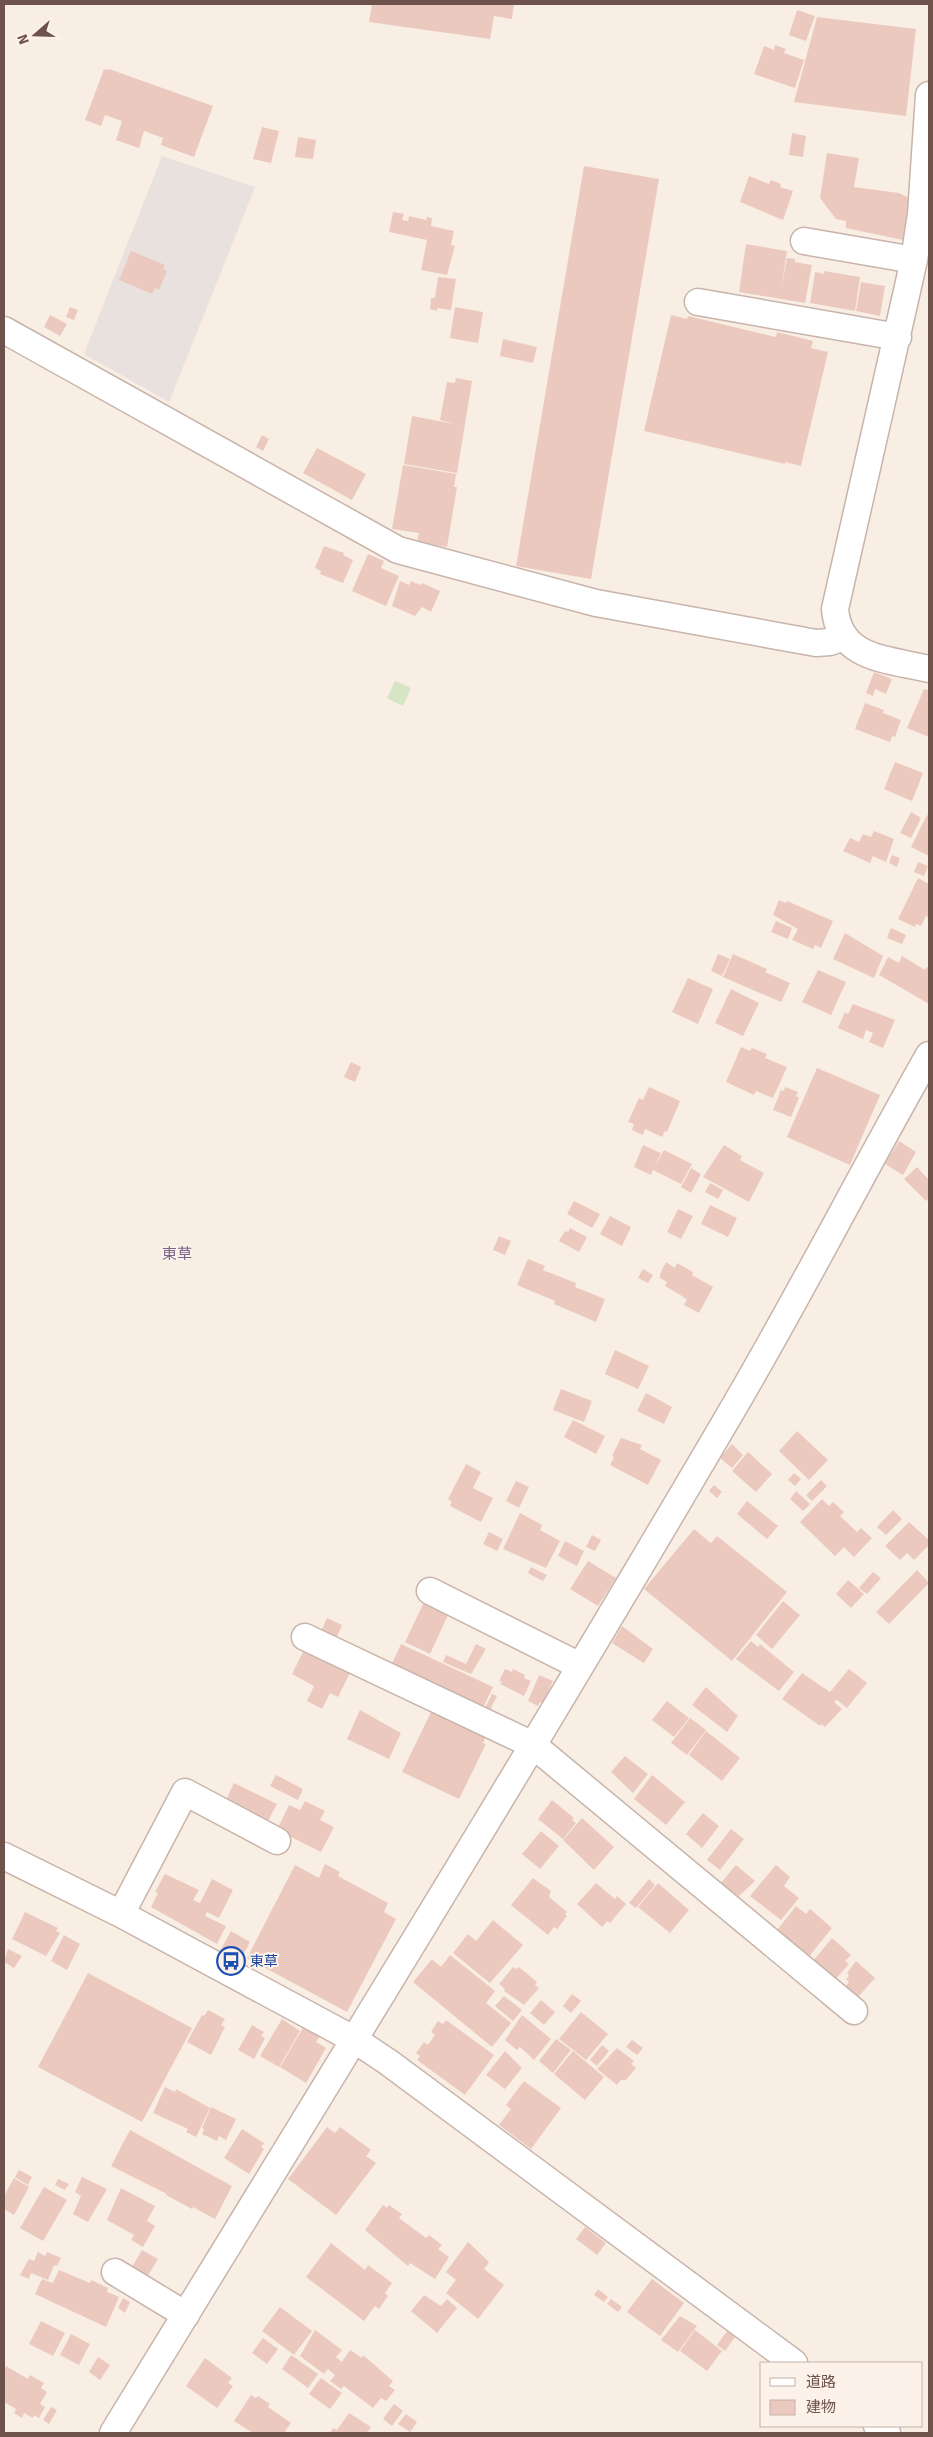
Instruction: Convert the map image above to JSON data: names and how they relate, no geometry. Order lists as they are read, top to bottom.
{
  "districts": ["東草"],
  "places": {
    "bus stop": ["東草"]
  },
  "legend": ["道路", "建物"],
  "north": "left"
}
